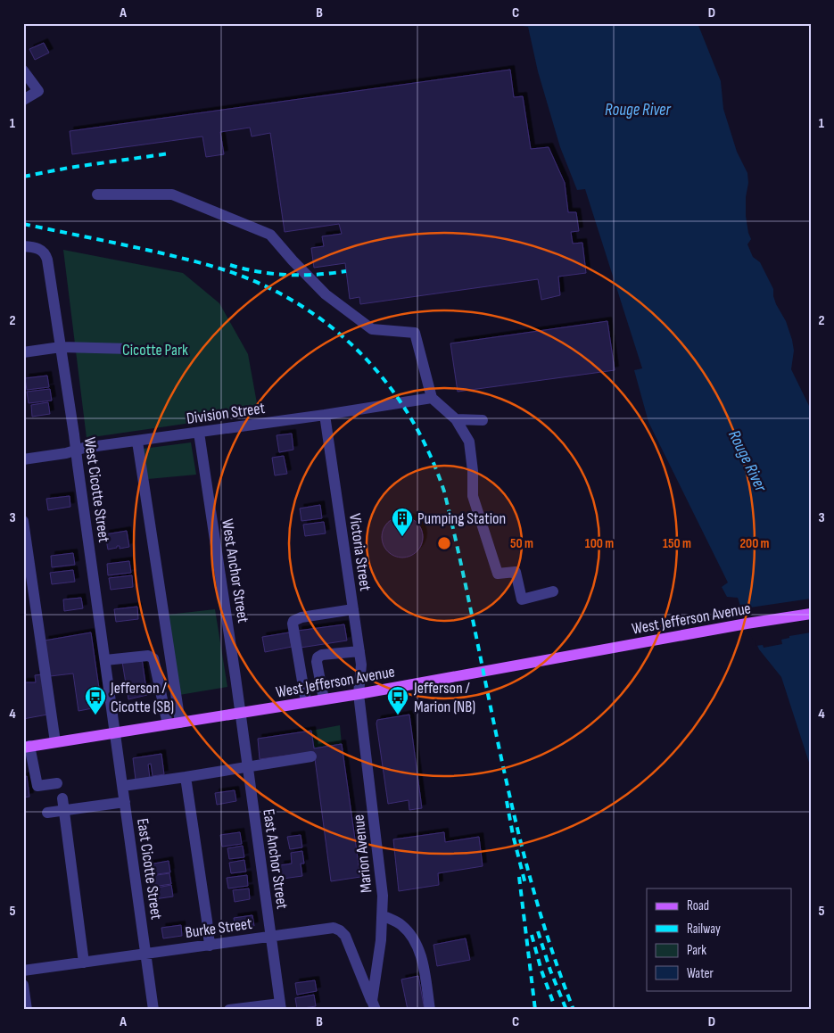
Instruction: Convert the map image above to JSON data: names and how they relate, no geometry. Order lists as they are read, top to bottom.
{
  "streets": {
    "main road": ["West Jefferson Avenue"],
    "street": [
      "Division Street",
      "West Cicotte Street",
      "Victoria Street",
      "West Anchor Street",
      "Marion Avenue",
      "East Anchor Street",
      "East Cicotte Street",
      "Burke Street"
    ]
  },
  "crossings": [
    ["Division Street", "West Cicotte Street"],
    ["Division Street", "Victoria Street"],
    ["Division Street", "West Anchor Street"],
    ["West Cicotte Street", "West Jefferson Avenue"],
    ["West Cicotte Street", "East Cicotte Street"],
    ["Victoria Street", "West Jefferson Avenue"],
    ["Victoria Street", "Marion Avenue"],
    ["West Anchor Street", "West Jefferson Avenue"],
    ["West Anchor Street", "East Anchor Street"],
    ["West Jefferson Avenue", "Marion Avenue"],
    ["West Jefferson Avenue", "East Anchor Street"],
    ["West Jefferson Avenue", "East Cicotte Street"],
    ["Marion Avenue", "Burke Street"],
    ["East Anchor Street", "Burke Street"],
    ["East Cicotte Street", "Burke Street"]
  ],
  "water": ["Rouge River"],
  "parks": ["Cicotte Park"],
  "places": {
    "building": ["Pumping Station"],
    "bus stop": ["Jefferson / Cicotte (SB)", "Jefferson / Marion (NB)"]
  },
  "legend": [
    "Road",
    "Railway",
    "Park",
    "Water"
  ],
  "grid": {
    "columns": [
      "A",
      "B",
      "C",
      "D"
    ],
    "rows": [
      "1",
      "2",
      "3",
      "4",
      "5"
    ]
  },
  "rings": [
    "50 m",
    "100 m",
    "150 m",
    "200 m"
  ]
}
